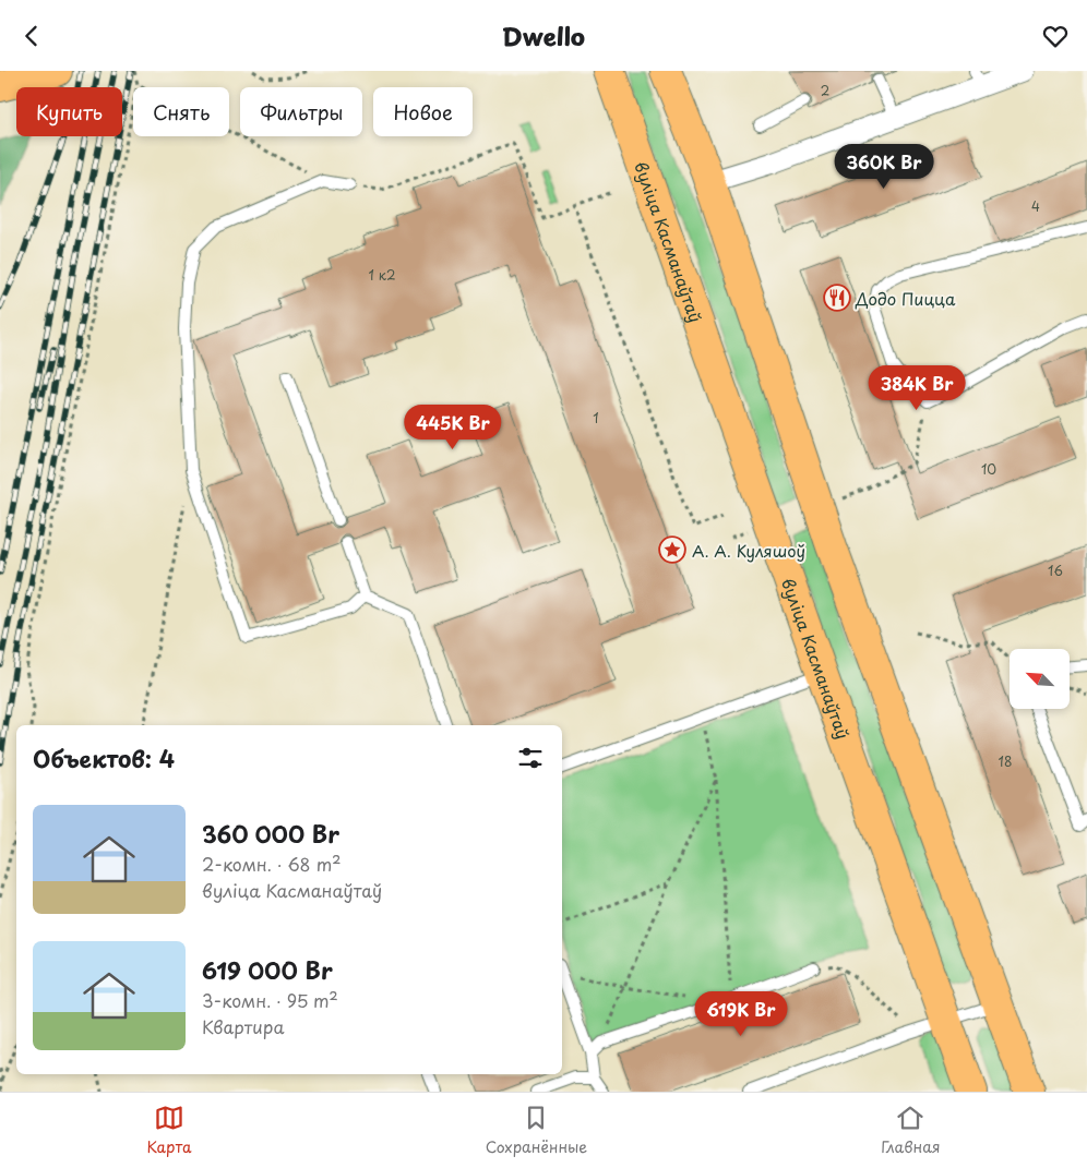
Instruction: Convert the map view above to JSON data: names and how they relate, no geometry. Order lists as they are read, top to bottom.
{
  "streets": {
    "main road": ["вуліца Касманаўтаў"]
  },
  "places": {
    "restaurant": ["Додо Пицца"],
    "place": ["А. А. Куляшоў"]
  },
  "house_numbers": [
    "2",
    "4",
    "1 к2",
    "1",
    "10",
    "16",
    "18"
  ],
  "north": "top left",
  "page": {
    "header": "Dwello",
    "chip": [
      "Купить",
      "Снять",
      "Фильтры",
      "Новое"
    ],
    "price": [
      "360K Br",
      "384K Br",
      "445K Br",
      "619K Br"
    ],
    "heading": "Объектов: 4",
    "list": [
      {
        "name": "360 000 Br",
        "note": "2-комн. · 68 m² · вуліца Касманаўтаў"
      },
      {
        "name": "619 000 Br",
        "note": "3-комн. · 95 m² · Квартира"
      }
    ],
    "tabs": ["Карта", "Сохранённые", "Главная"]
  }
}
